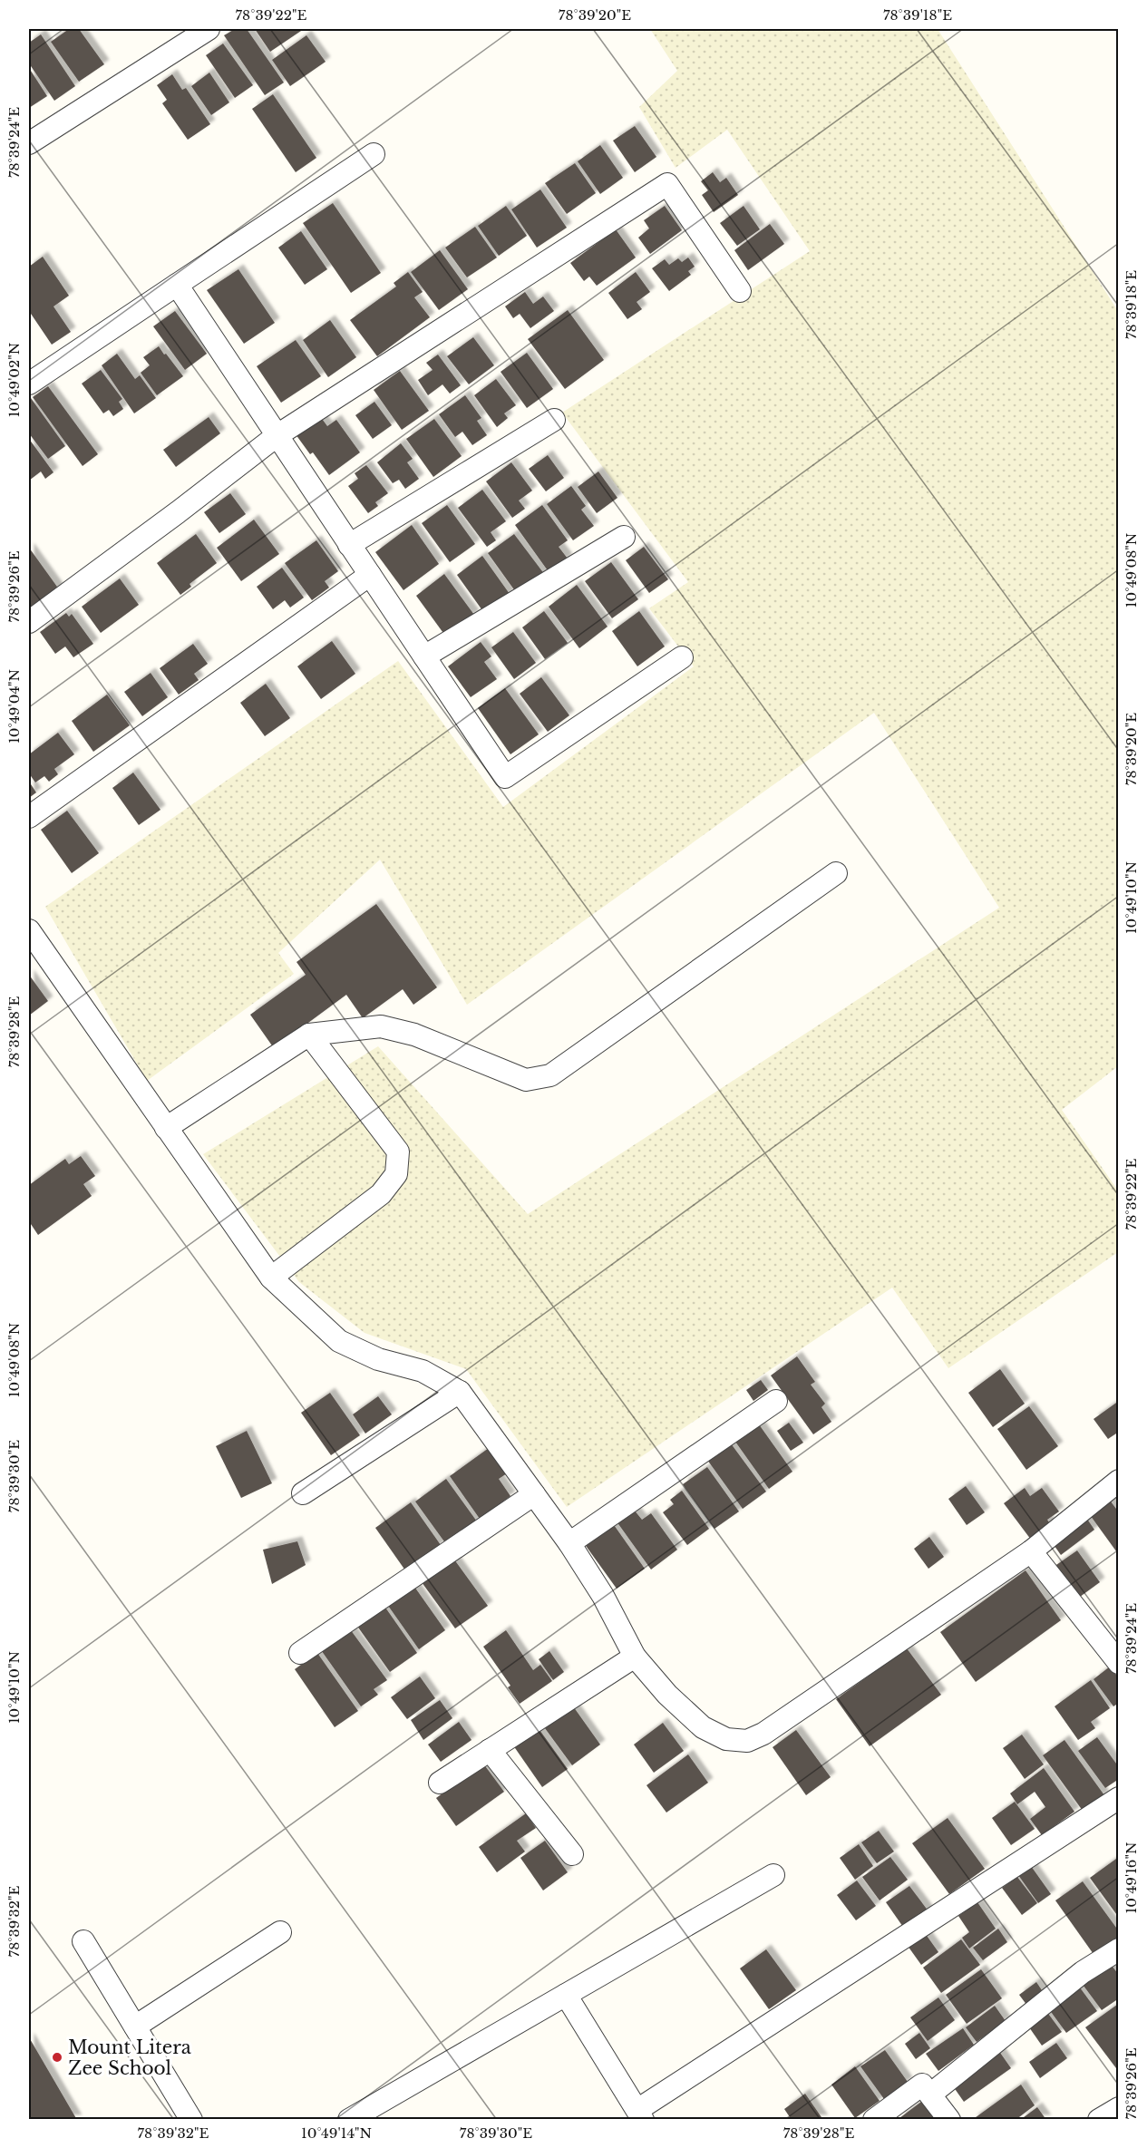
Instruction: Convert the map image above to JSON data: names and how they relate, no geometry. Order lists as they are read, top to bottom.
{
  "places": ["Mount Litera Zee School"],
  "coordinates": [
    "78°39'22\"E",
    "78°39'20\"E",
    "78°39'18\"E",
    "78°39'24\"E",
    "10°49'02\"N",
    "10°49'08\"N",
    "78°39'26\"E",
    "10°49'04\"N",
    "10°49'10\"N",
    "78°39'28\"E",
    "78°39'30\"E",
    "10°49'16\"N",
    "78°39'32\"E",
    "10°49'14\"N"
  ]
}
